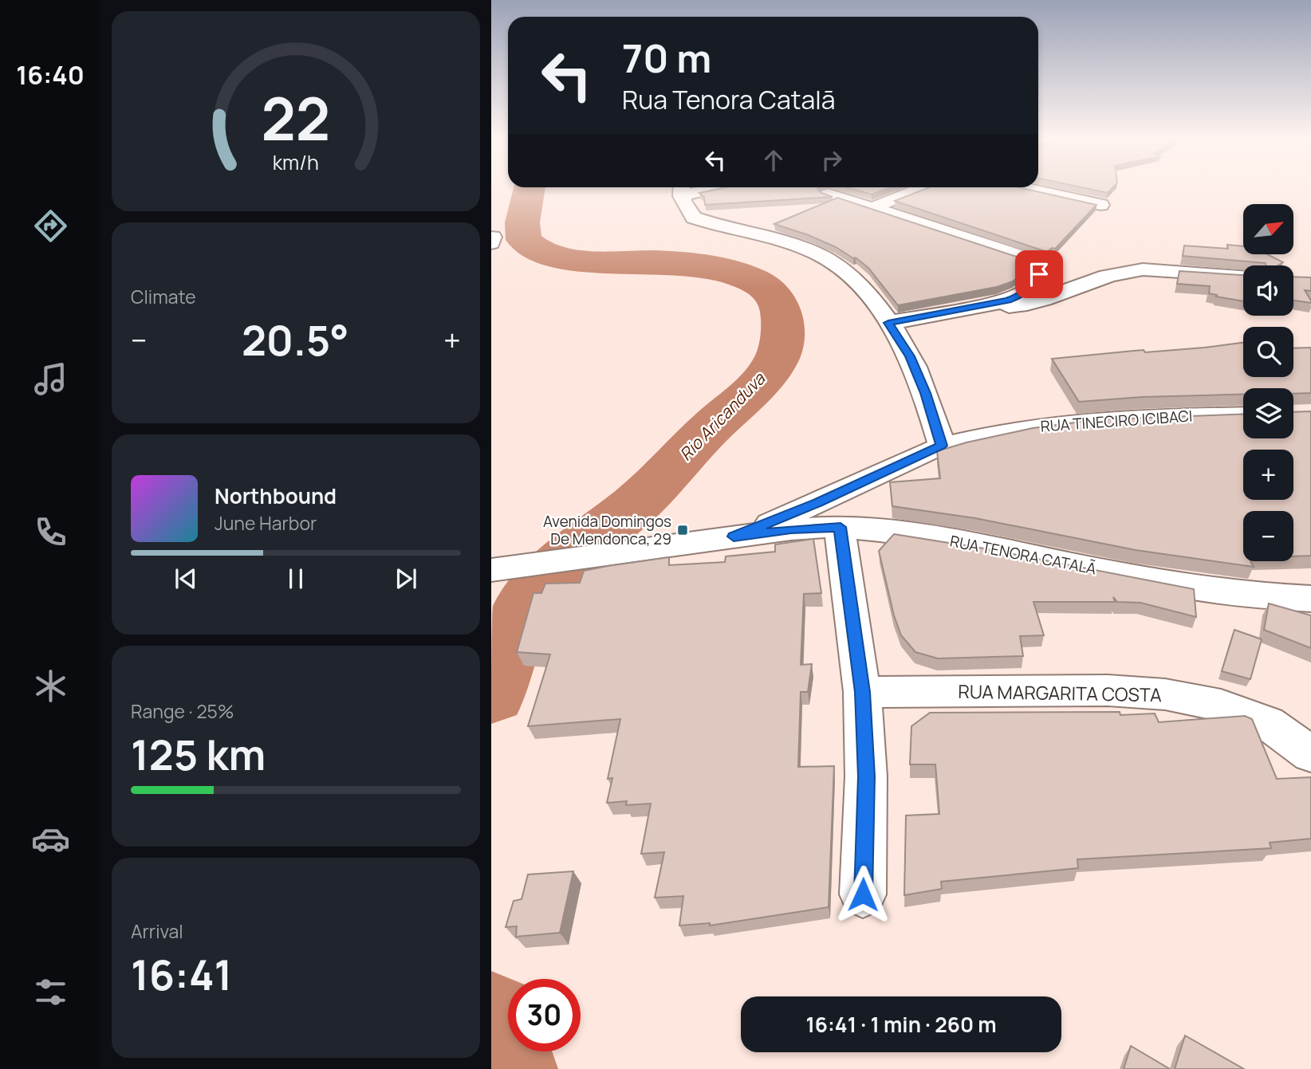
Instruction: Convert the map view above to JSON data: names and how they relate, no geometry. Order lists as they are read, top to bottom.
{
  "streets": {
    "street": ["RUA TINECIRO ICIBACI", "RUA TENORA CATALÃ", "RUA MARGARITA COSTA"]
  },
  "crossings": [
    ["RUA TINECIRO ICIBACI", "RUA TENORA CATALÃ"]
  ],
  "water": ["Rio Aricanduva"],
  "places": {
    "transit": ["Avenida Domingos De Mendonca, 29"]
  },
  "north": "top right",
  "page": {
    "tabs": "16:40",
    "turn": ["70 m", "Rua Tenora Catalã"],
    "map_buttons": ["+", "−"],
    "tile": [
      "Climate",
      ["Range · 25%", "125 km"],
      ["Arrival", "16:41"]
    ],
    "heat": ["−", "20.5°", "+"],
    "song": ["Northbound", "June Harbor"],
    "limit": "30",
    "trip": "16:41 · 1 min · 260 m",
    "gauge": ["22", "km/h"]
  }
}
